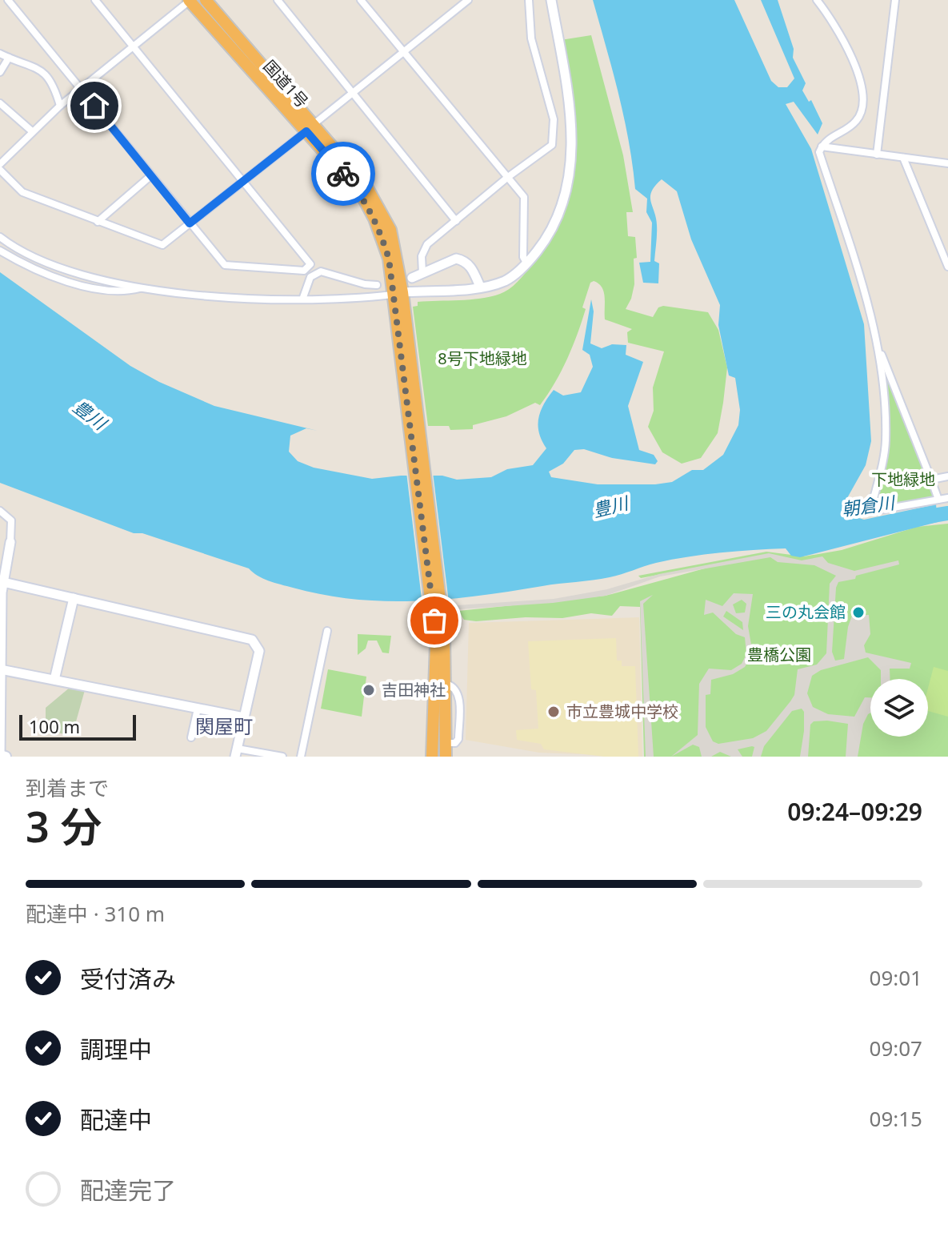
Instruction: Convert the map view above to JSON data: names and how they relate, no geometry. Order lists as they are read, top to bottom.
{
  "streets": {
    "highway": ["国道1号"]
  },
  "districts": ["関屋町"],
  "water": ["豊川", "朝倉川"],
  "parks": ["8号下地緑地", "下地緑地", "豊橋公園"],
  "places": ["三の丸会館", "吉田神社", "市立豊城中学校"],
  "scale_bar": "100 m",
  "page": {
    "scale": "100 m",
    "heading": ["3 分", "到着まで", "09:24–09:29"],
    "bar": "配達中 · 310 m",
    "list": [
      ["受付済み", "09:01"],
      ["調理中", "09:07"],
      ["配達中", "09:15"],
      "配達完了"
    ]
  }
}
